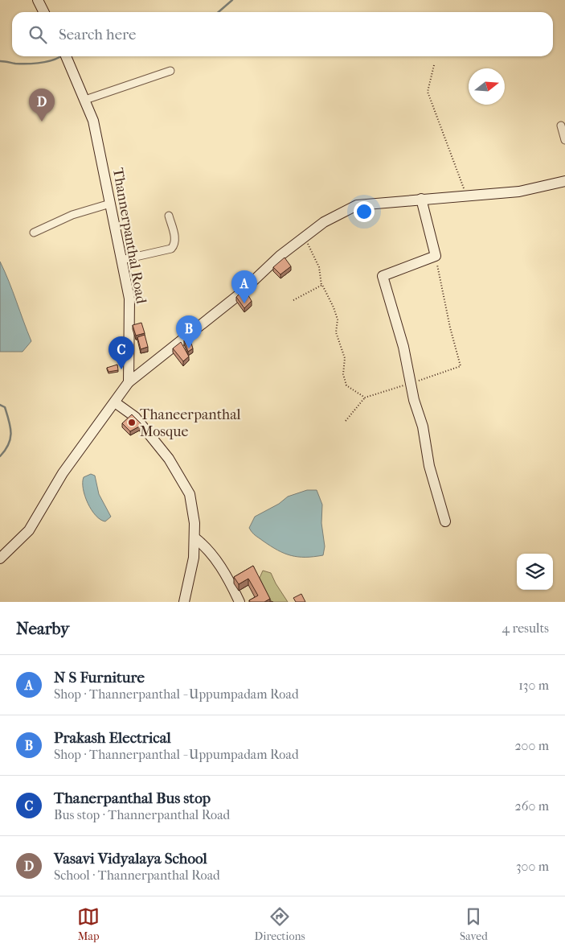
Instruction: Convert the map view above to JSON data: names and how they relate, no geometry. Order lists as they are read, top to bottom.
{
  "streets": {
    "street": ["Thannerpanthal Road"]
  },
  "places": ["Thaneerpanthal Mosque"],
  "north": "right",
  "page": {
    "search": "Search here",
    "pins": [
      "D",
      "A",
      "B",
      "C"
    ],
    "heading": ["Nearby", "4 results"],
    "list": [
      {
        "mark": "A",
        "name": "N S Furniture",
        "note": "Shop · Thannerpanthal - Uppumpadam Road",
        "value": "130 m"
      },
      {
        "mark": "B",
        "name": "Prakash Electrical",
        "note": "Shop · Thannerpanthal - Uppumpadam Road",
        "value": "200 m"
      },
      {
        "mark": "C",
        "name": "Thanerpanthal Bus stop",
        "note": "Bus stop · Thannerpanthal Road",
        "value": "260 m"
      },
      {
        "mark": "D",
        "name": "Vasavi Vidyalaya School",
        "note": "School · Thannerpanthal Road",
        "value": "300 m"
      }
    ],
    "nav": ["Map", "Directions", "Saved"]
  }
}
